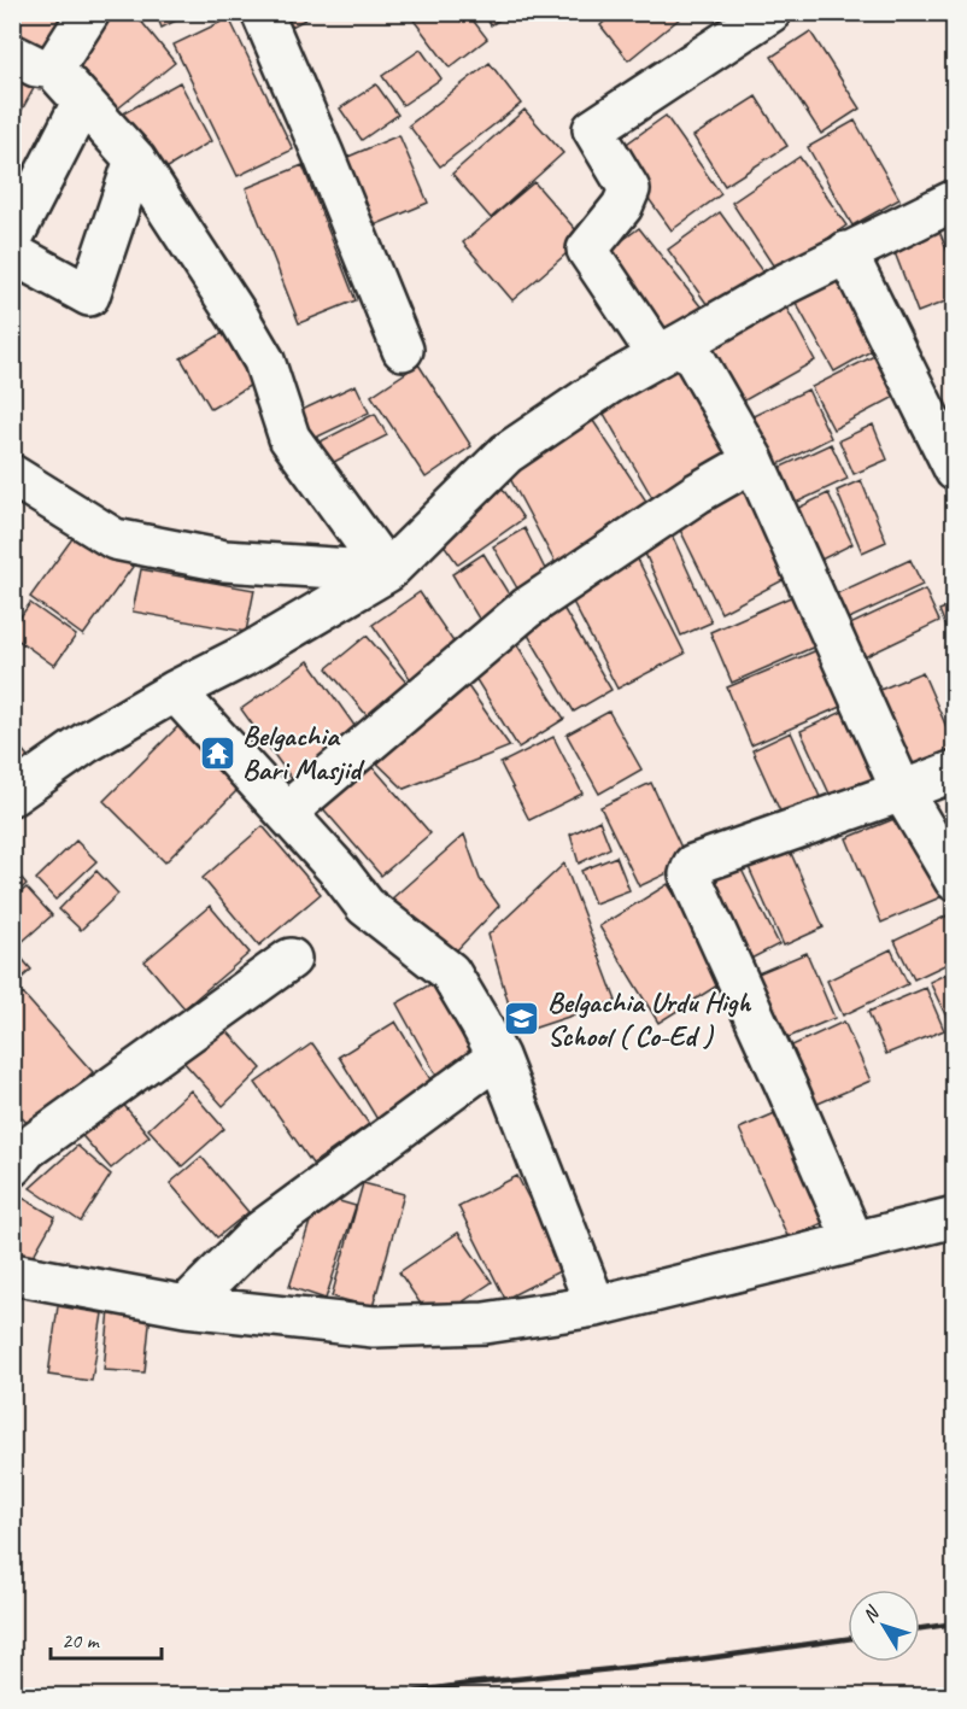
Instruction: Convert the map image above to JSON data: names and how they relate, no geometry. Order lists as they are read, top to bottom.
{
  "places": {
    "temple": ["Belgachia Bari Masjid"],
    "school or university": ["Belgachia Urdu High School ( Co-Ed )"]
  },
  "scale_bar": "20 m",
  "north": "top left"
}
